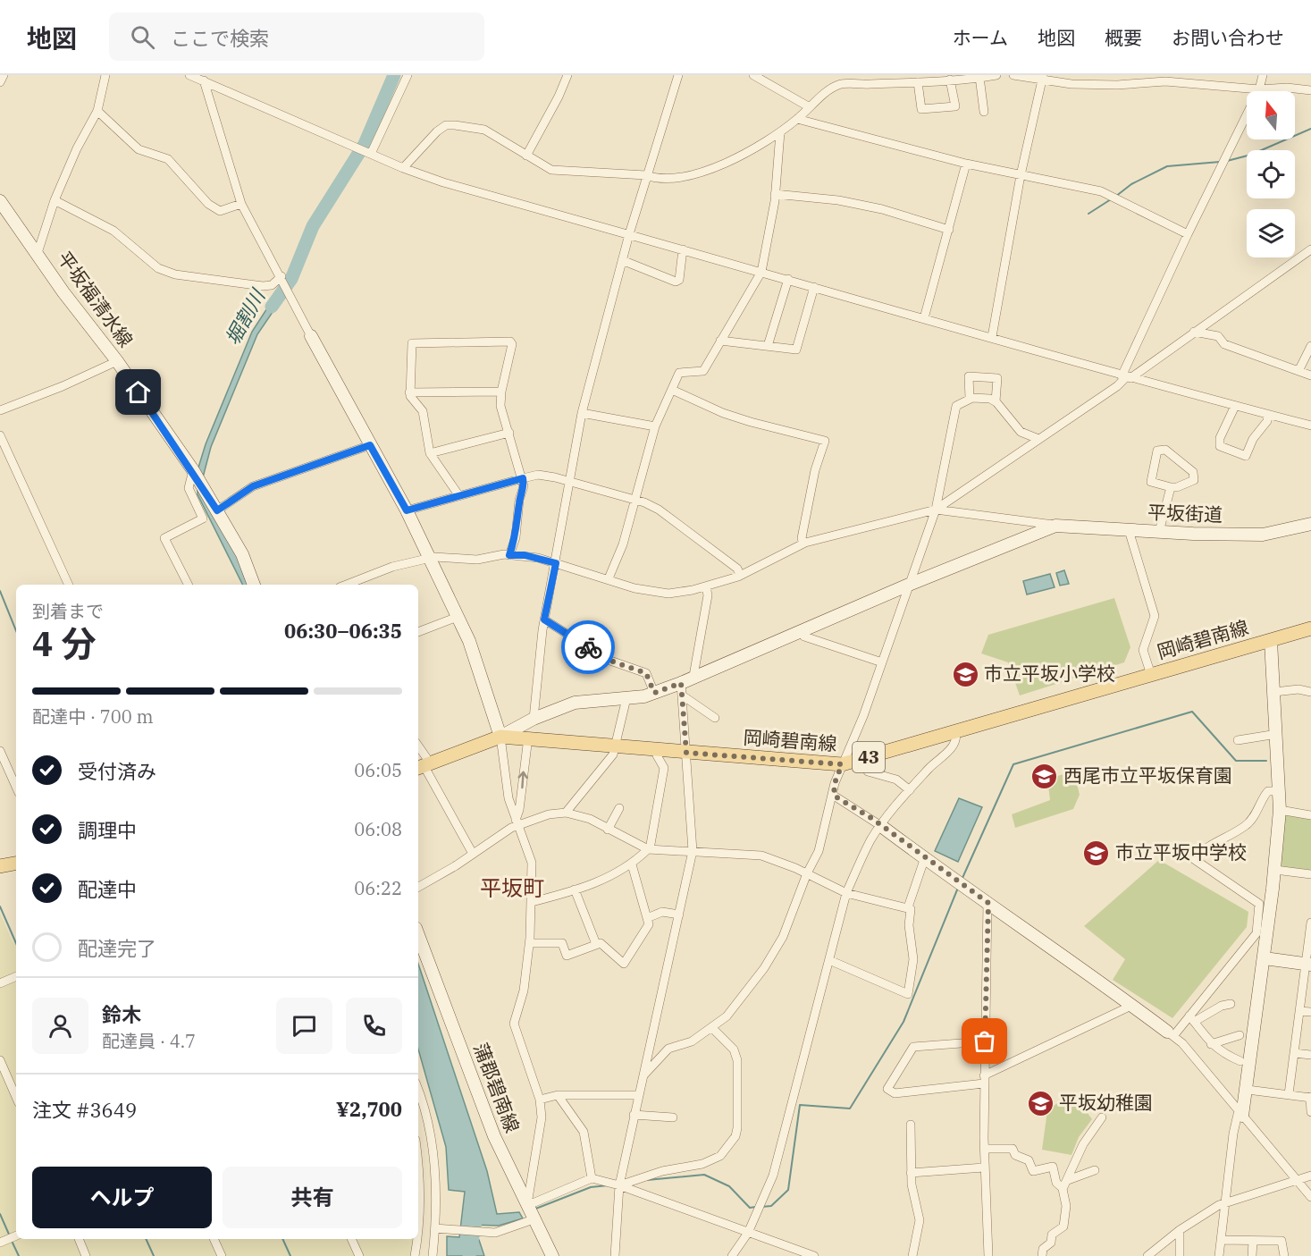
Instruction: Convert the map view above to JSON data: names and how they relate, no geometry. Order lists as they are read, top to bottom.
{
  "streets": {
    "main road": ["岡崎碧南線", "43"],
    "street": ["平坂福清水線", "平坂街道", "蒲郡碧南線"]
  },
  "districts": ["平坂町"],
  "water": ["堀割川"],
  "places": {
    "school or university": [
      "市立平坂小学校",
      "西尾市立平坂保育園",
      "市立平坂中学校",
      "平坂幼稚園"
    ]
  },
  "north": "top",
  "page": {
    "header": "地図",
    "search": "ここで検索",
    "nav": [
      "ホーム",
      "地図",
      "概要",
      "お問い合わせ"
    ],
    "heading": ["4 分", "到着まで", "06:30–06:35"],
    "panel": [
      "鈴木",
      "配達員 · 4.7",
      "注文 #3649",
      "¥2,700"
    ],
    "bar": "配達中 · 700 m",
    "list": [
      ["受付済み", "06:05"],
      ["調理中", "06:08"],
      ["配達中", "06:22"],
      "配達完了"
    ],
    "buttons": ["ヘルプ", "共有"]
  }
}
